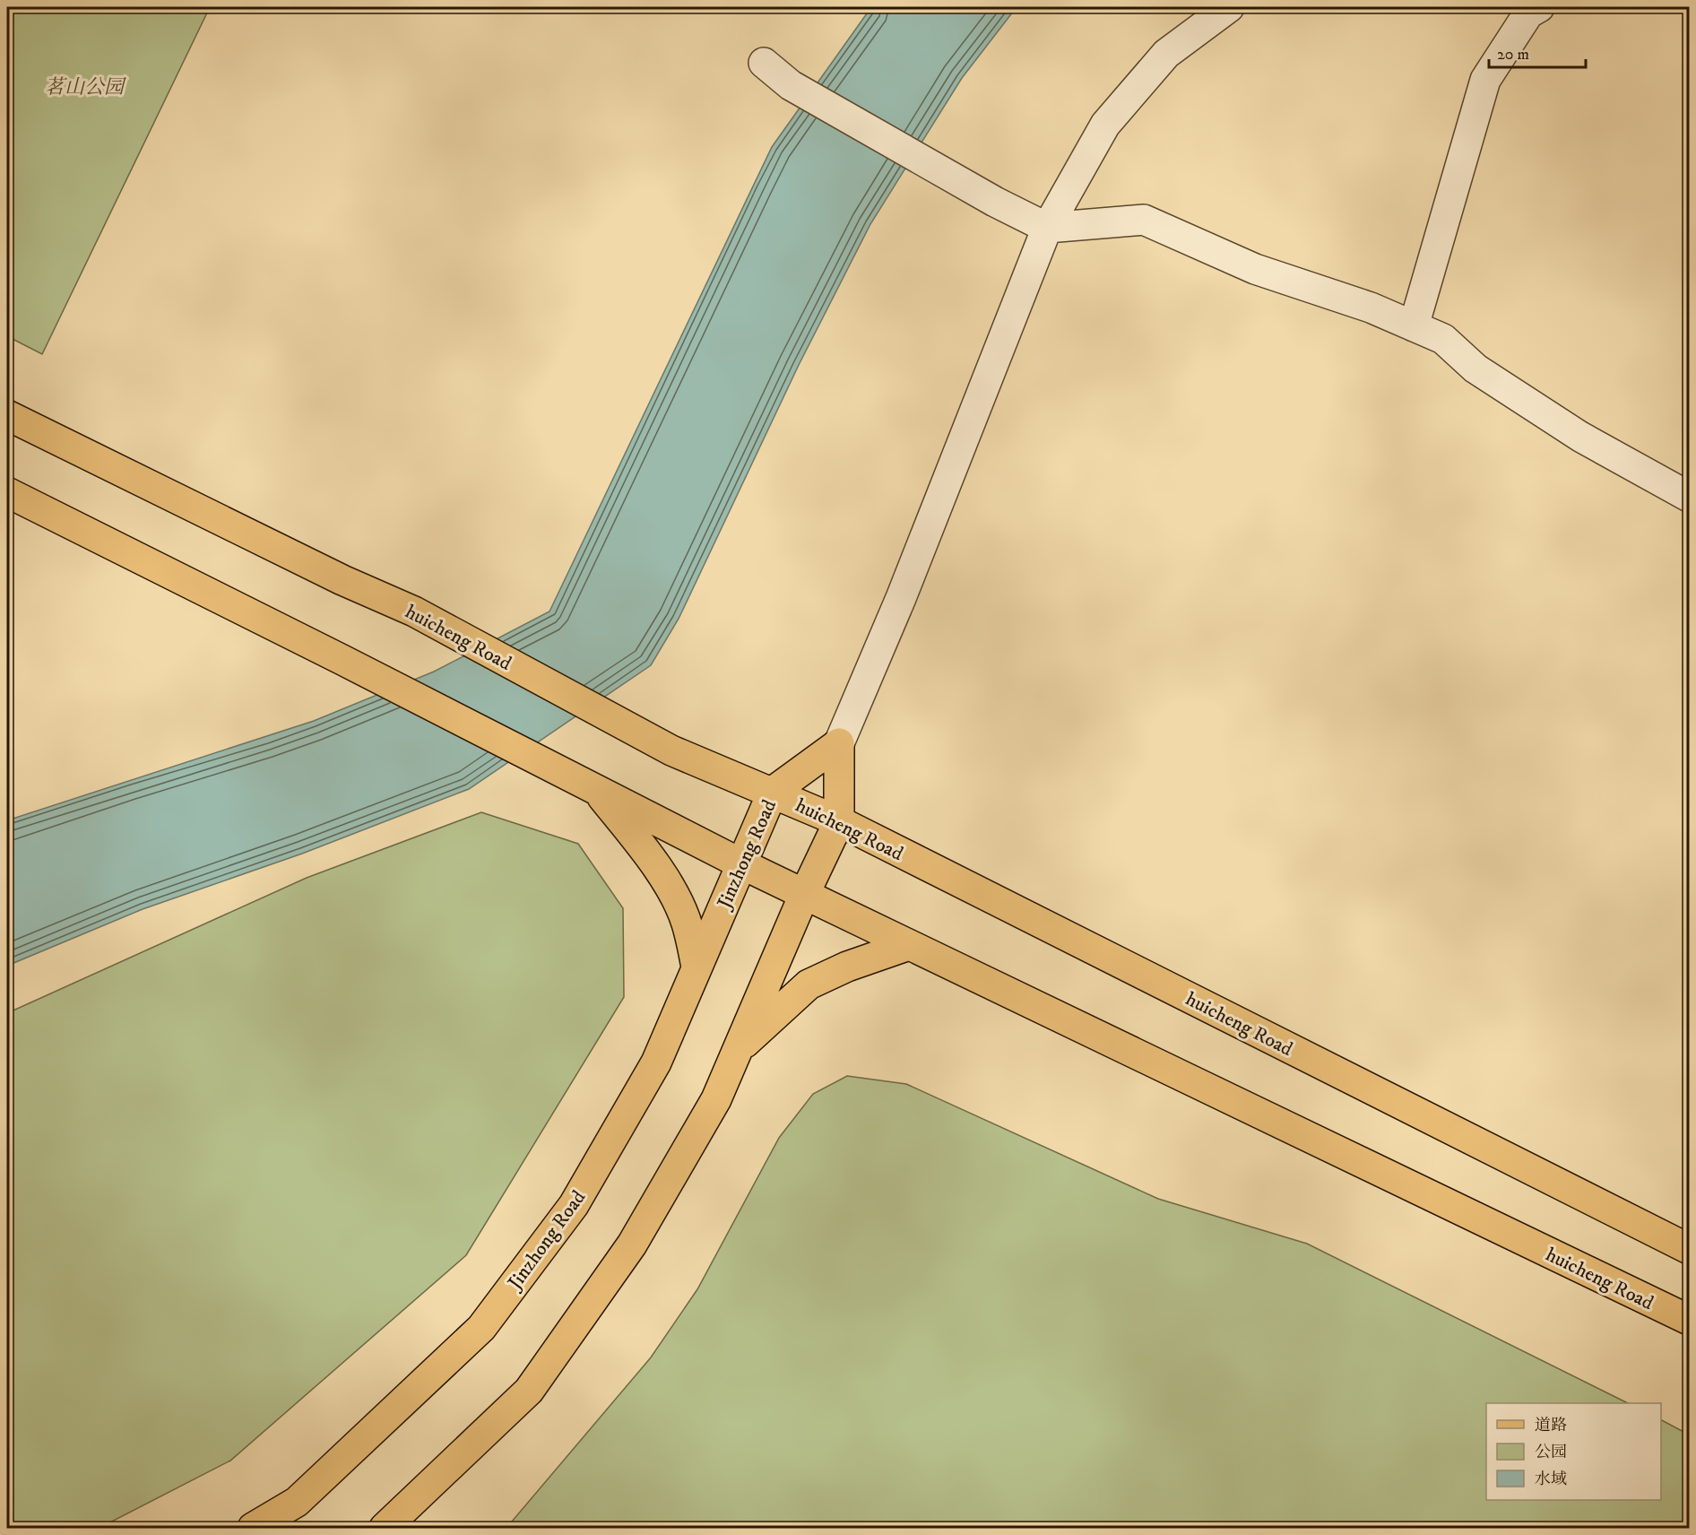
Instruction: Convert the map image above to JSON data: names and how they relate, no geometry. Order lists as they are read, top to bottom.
{
  "streets": {
    "main road": ["huicheng Road", "Jinzhong Road"]
  },
  "crossings": [
    ["huicheng Road", "Jinzhong Road"]
  ],
  "parks": ["茗山公园"],
  "legend": ["道路", "公园", "水域"],
  "scale_bar": "20 m"
}
